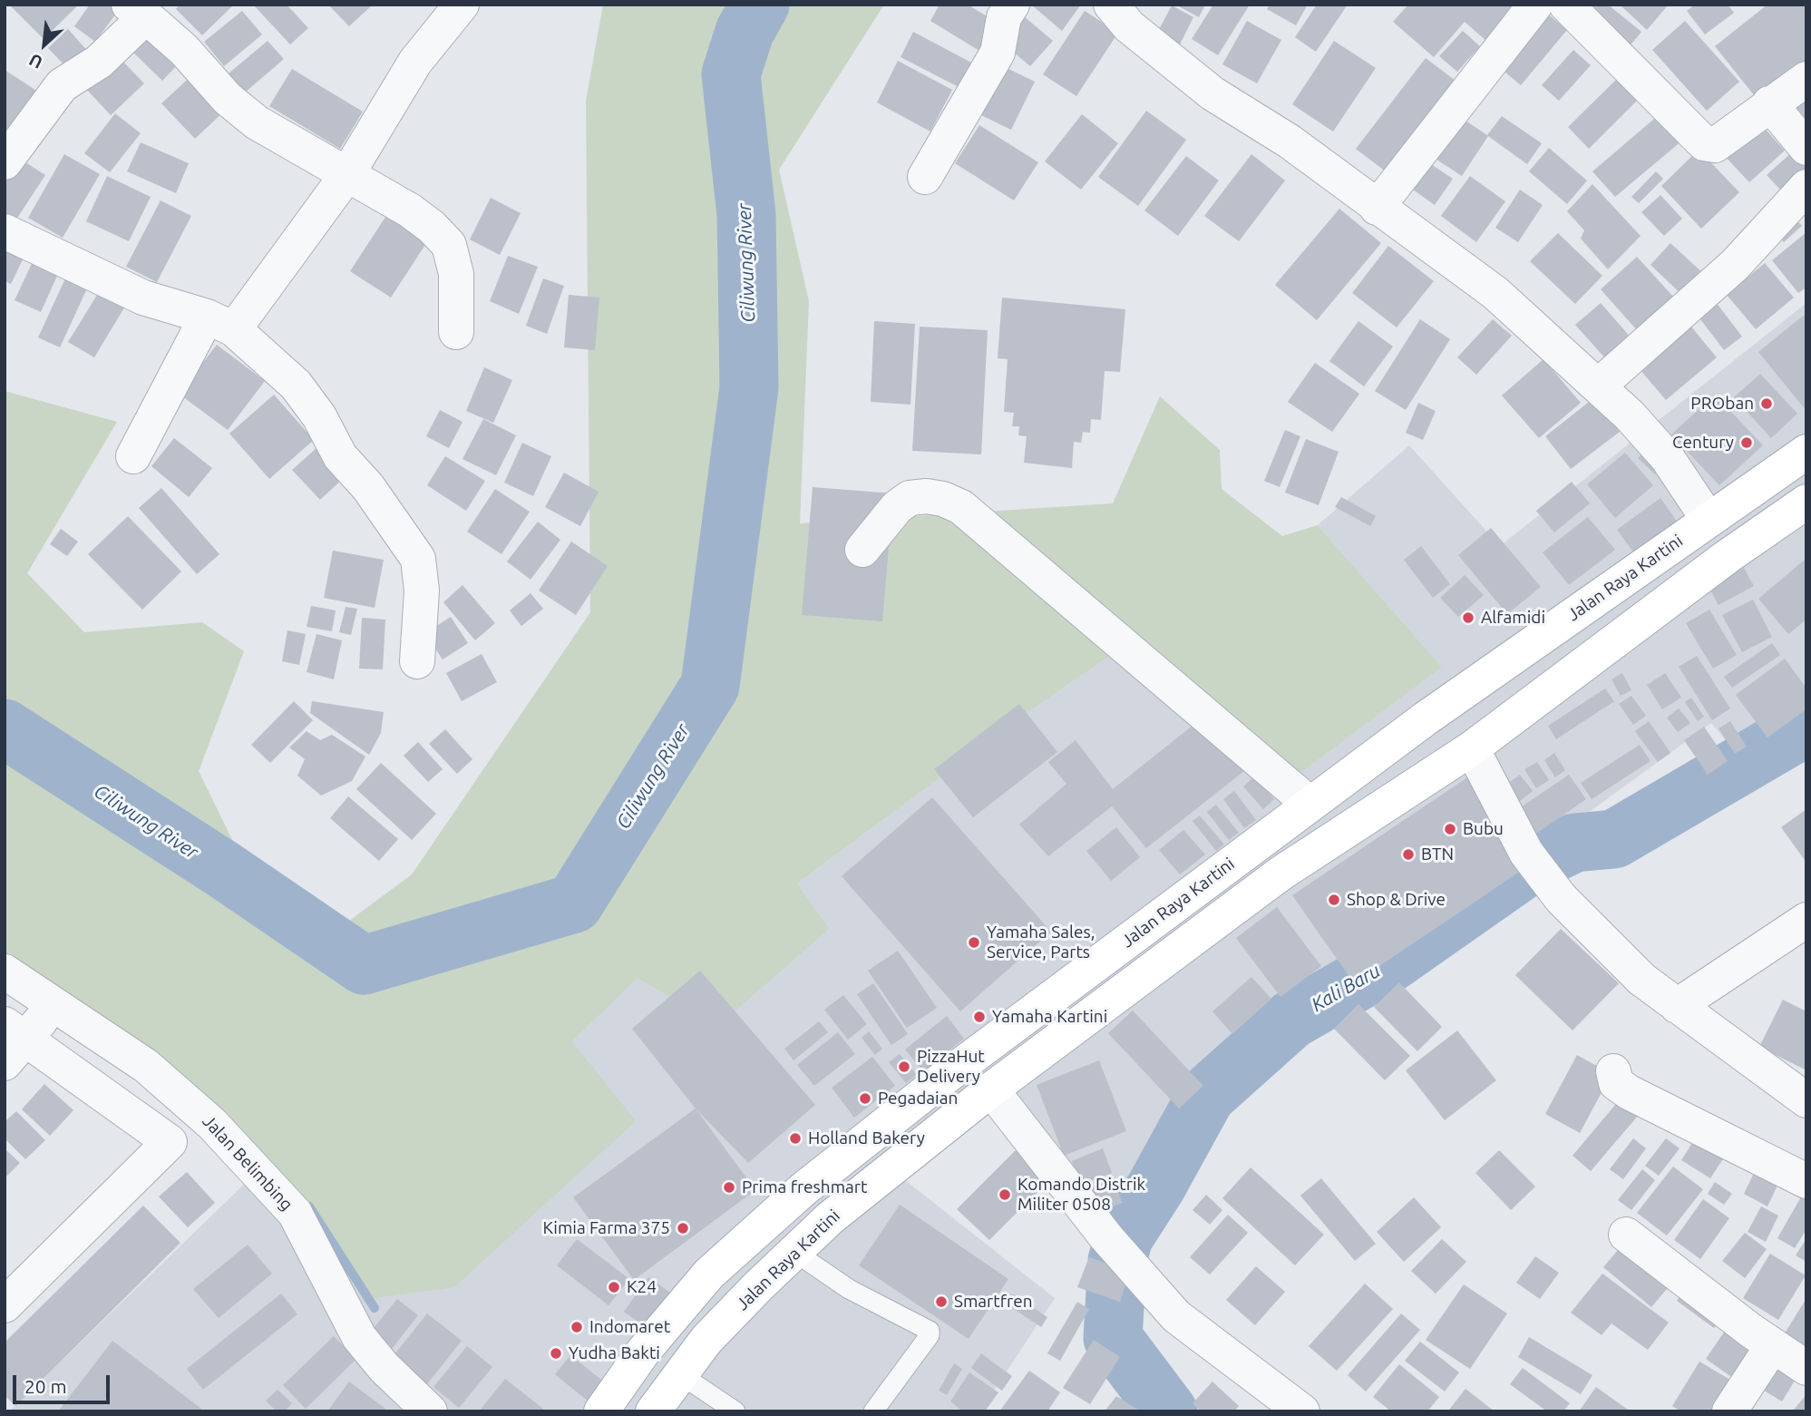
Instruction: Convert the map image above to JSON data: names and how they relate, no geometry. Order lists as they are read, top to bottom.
{
  "streets": {
    "main road": ["Jalan Raya Kartini"],
    "street": ["Jalan Belimbing"]
  },
  "water": ["Ciliwung River", "Kali Baru"],
  "places": [
    "PROban",
    "Century",
    "Alfamidi",
    "Bubu",
    "BTN",
    "Shop & Drive",
    "Yamaha Sales, Service, Parts",
    "Yamaha Kartini",
    "PizzaHut Delivery",
    "Pegadaian",
    "Holland Bakery",
    "Prima freshmart",
    "Komando Distrik Militer 0508",
    "Kimia Farma 375",
    "K24",
    "Smartfren",
    "Indomaret",
    "Yudha Bakti"
  ],
  "scale_bar": "20 m",
  "north": "bottom left"
}
